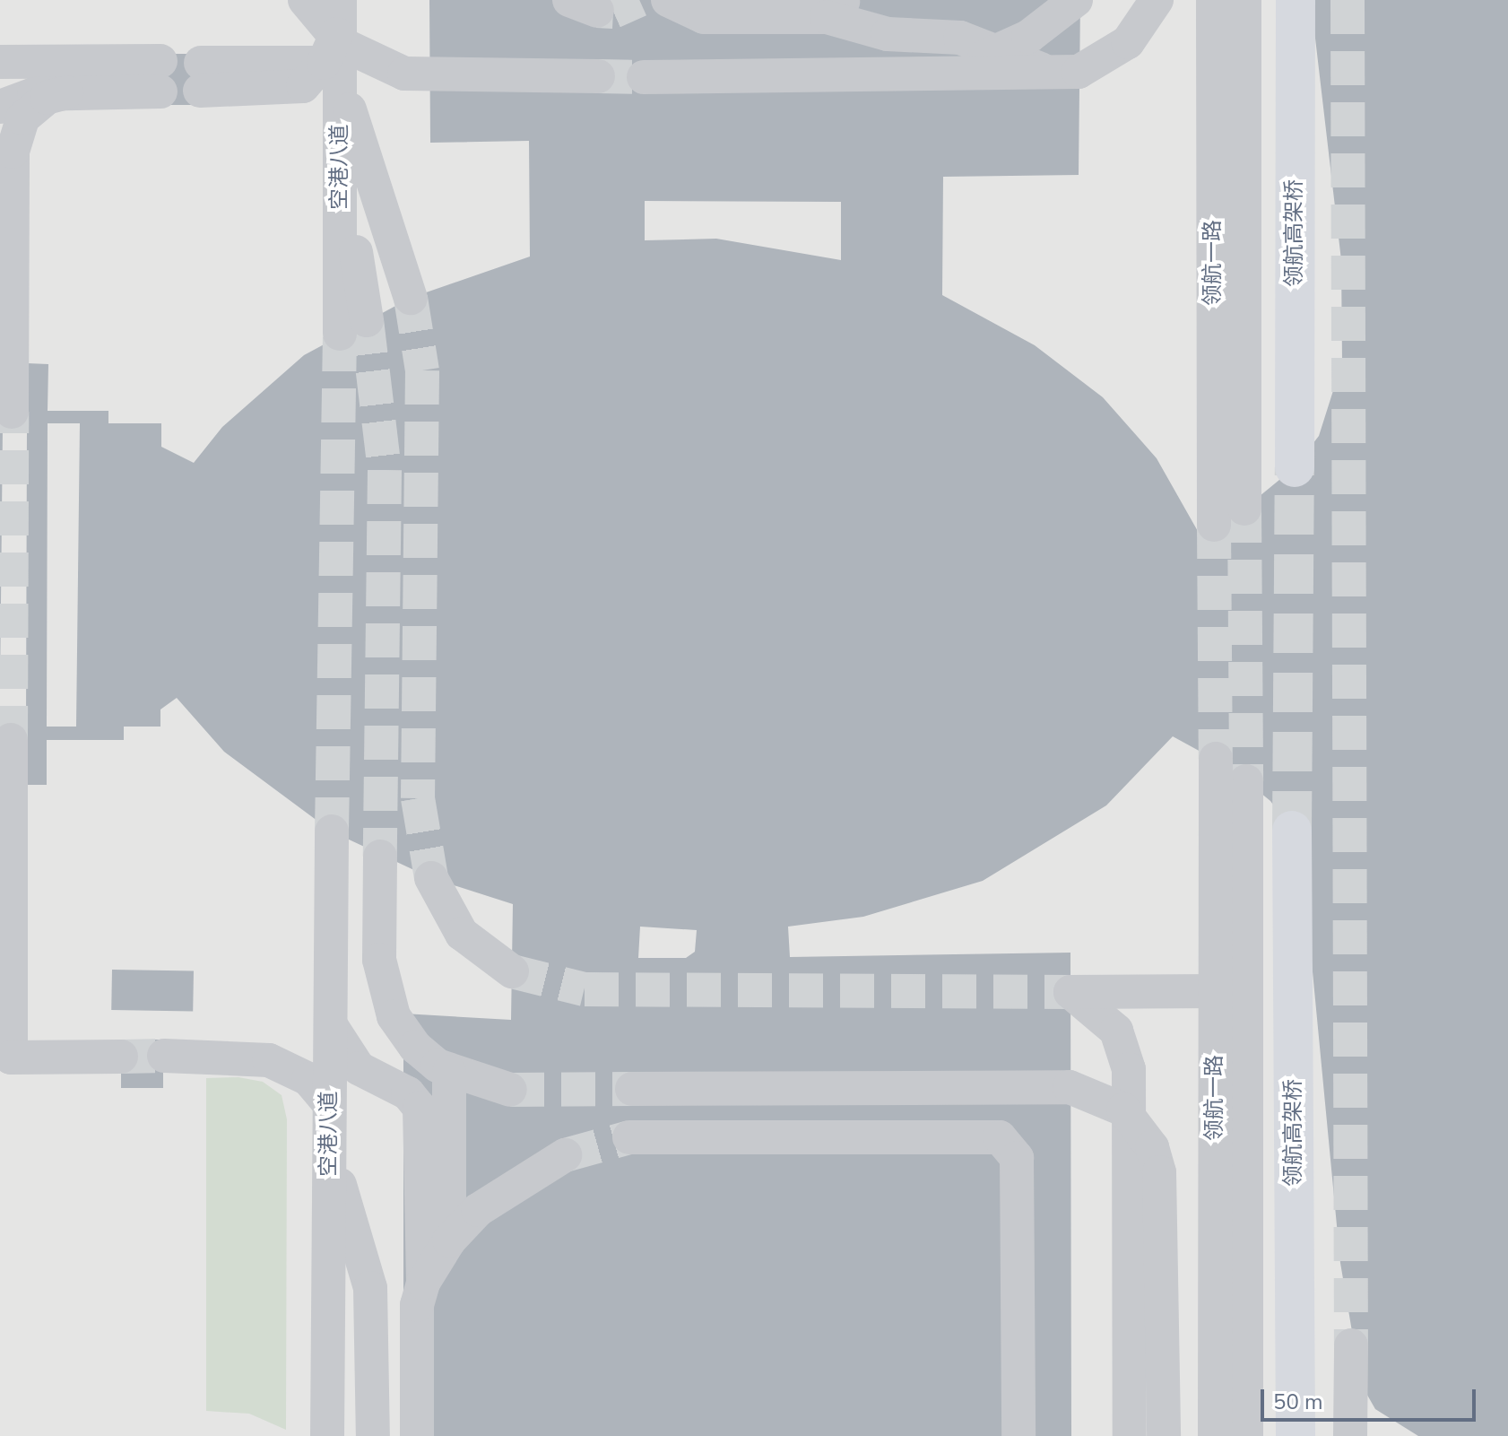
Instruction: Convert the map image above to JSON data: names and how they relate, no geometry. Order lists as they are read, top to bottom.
{
  "streets": {
    "main road": ["领航高架桥"],
    "street": ["空港八道", "领航一路"]
  },
  "scale_bar": "50 m"
}
